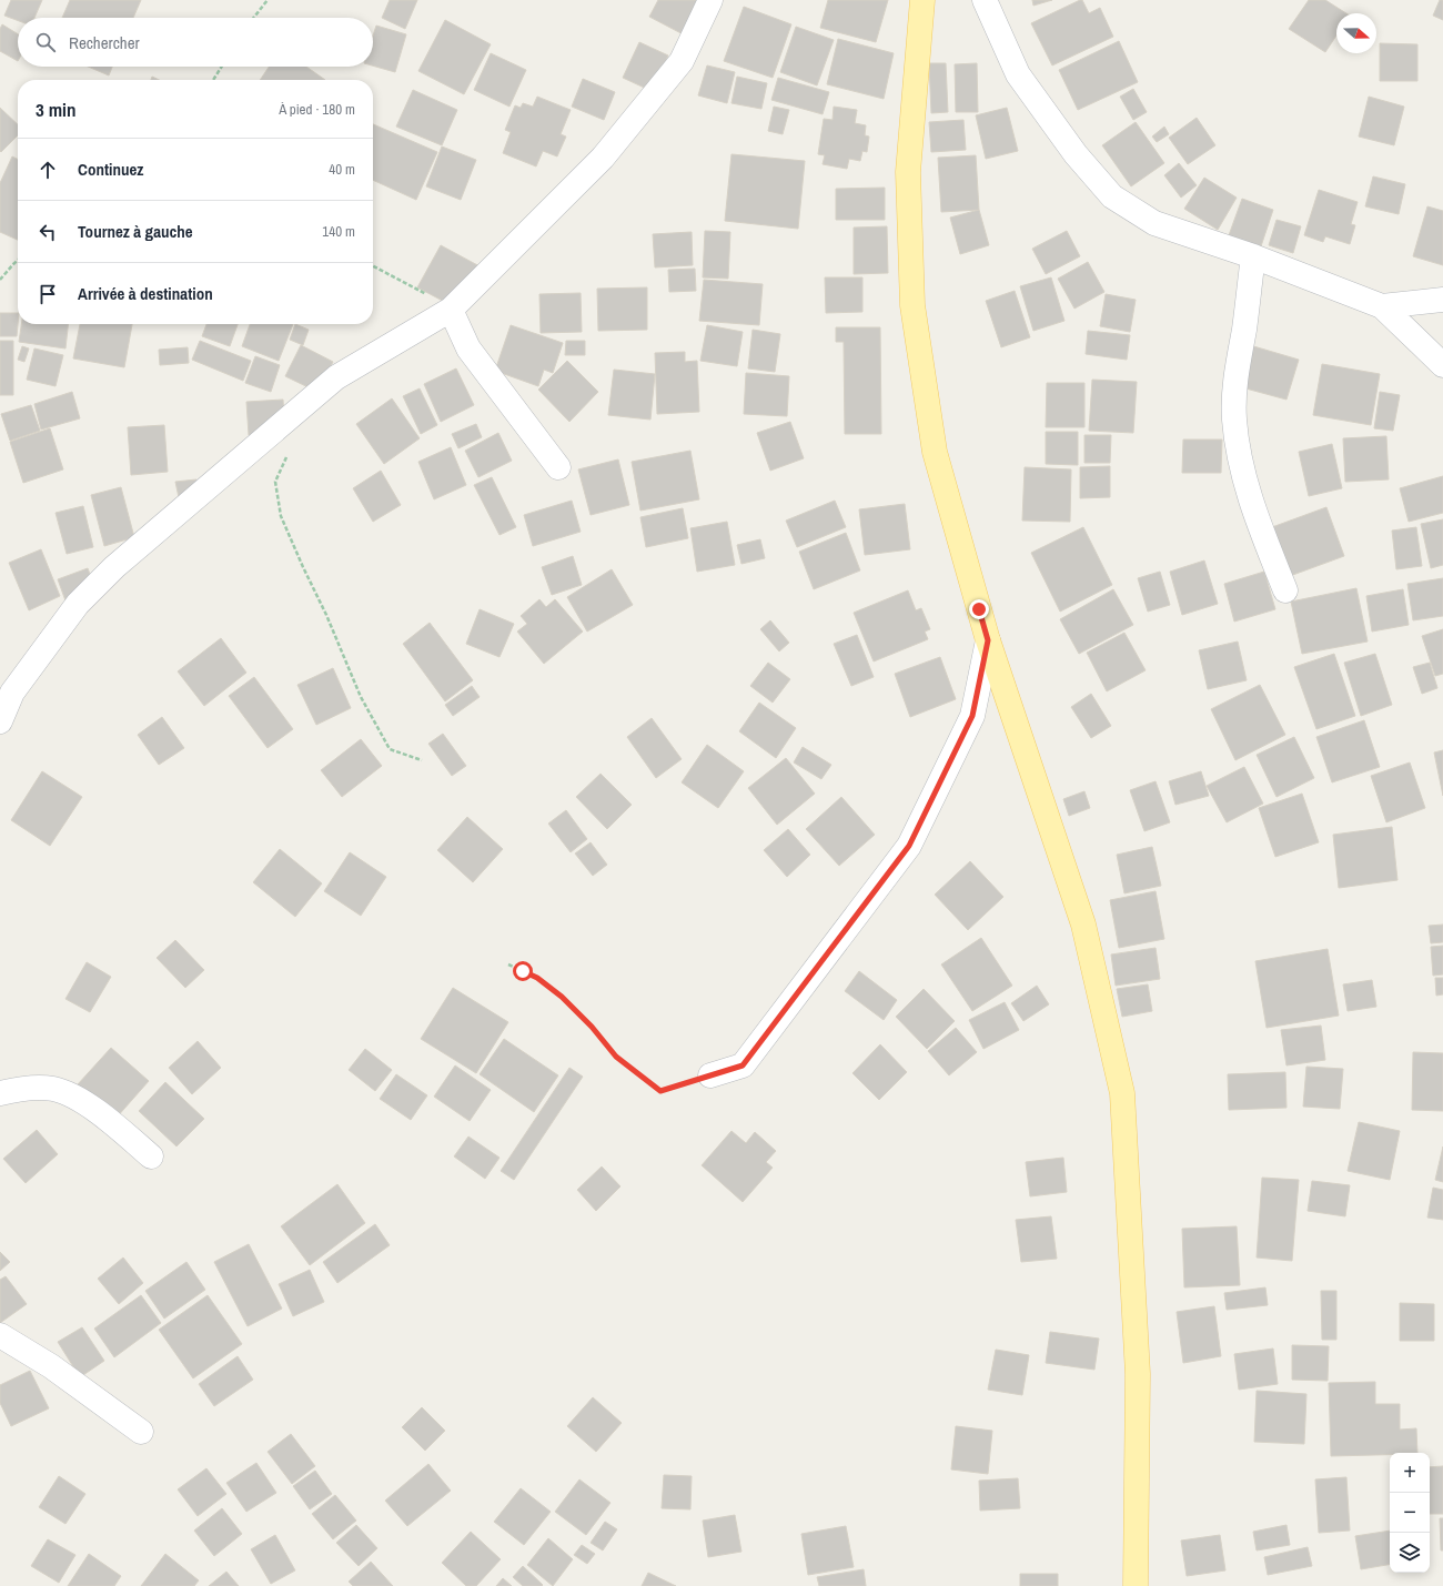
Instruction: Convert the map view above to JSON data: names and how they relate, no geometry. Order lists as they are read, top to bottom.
{
  "north": "right",
  "page": {
    "search": "Rechercher",
    "heading": ["3 min", "À pied · 180 m"],
    "list": [
      ["Continuez", "40 m"],
      ["Tournez à gauche", "140 m"],
      "Arrivée à destination"
    ],
    "map_buttons": ["+", "−"]
  }
}
